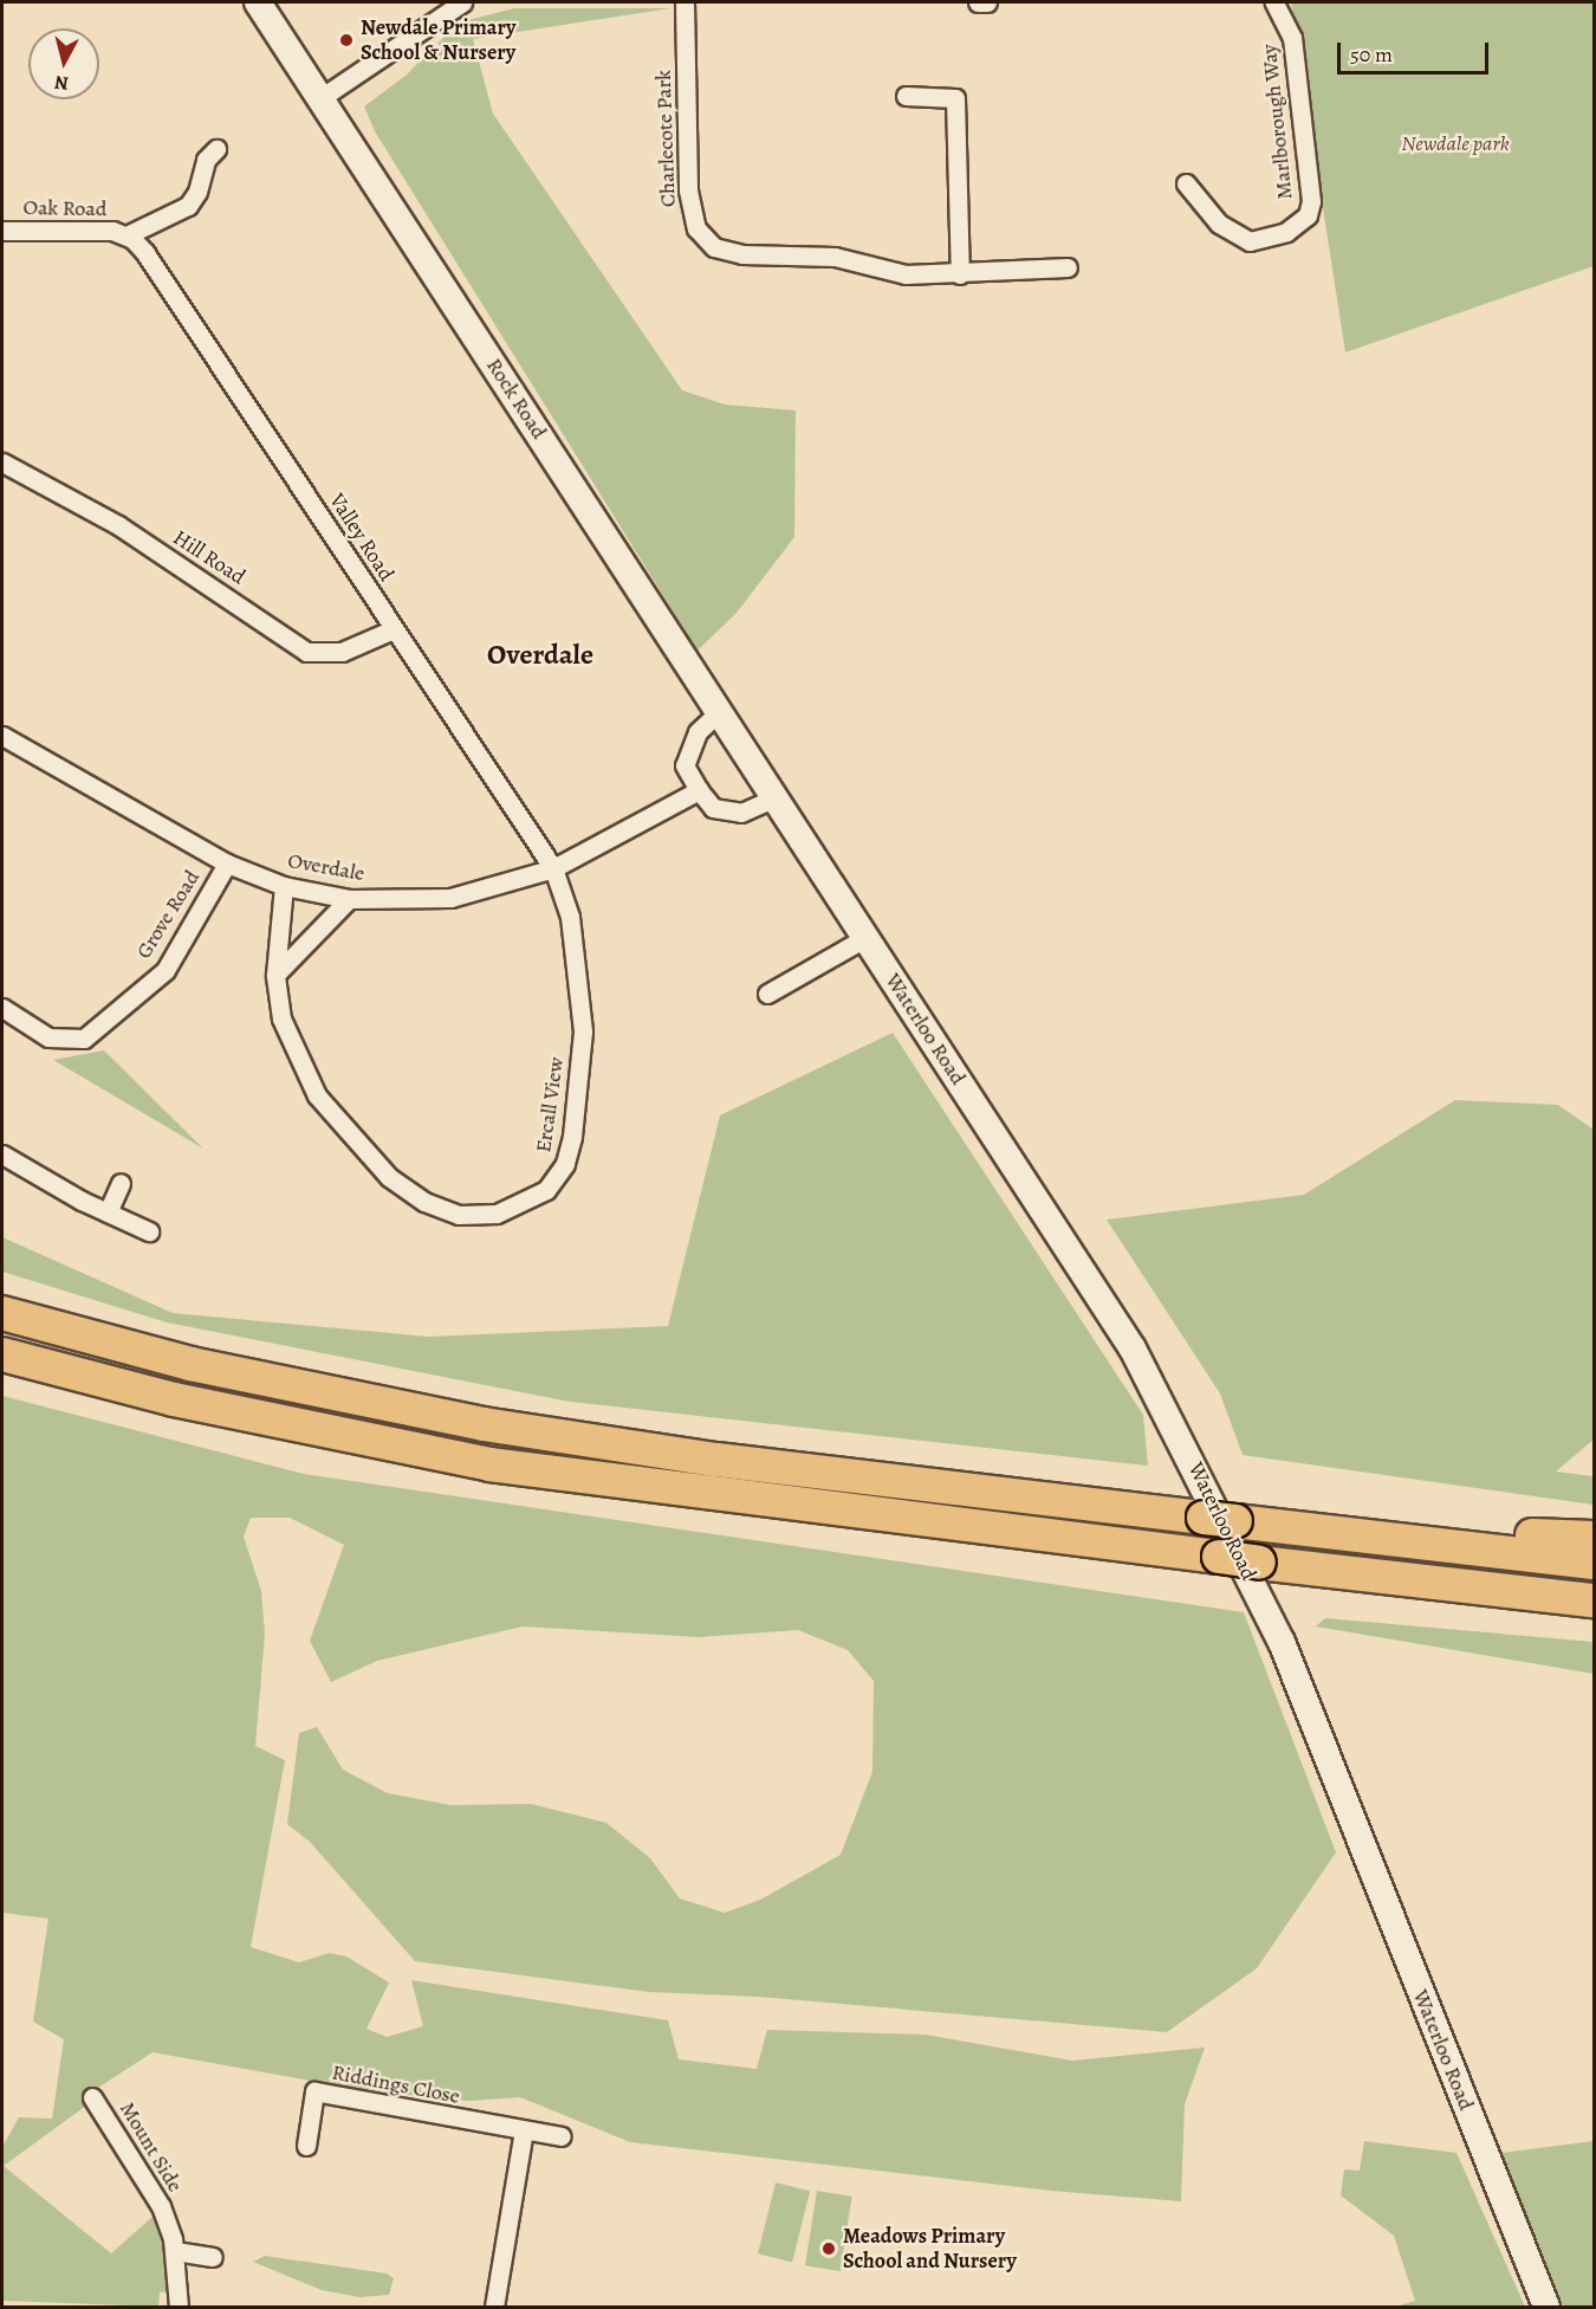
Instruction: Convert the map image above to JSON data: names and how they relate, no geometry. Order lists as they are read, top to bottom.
{
  "streets": {
    "street": [
      "Marlborough Way",
      "Charlecote Park",
      "Oak Road",
      "Rock Road",
      "Valley Road",
      "Hill Road",
      "Overdale",
      "Grove Road",
      "Waterloo Road",
      "Ercall View",
      "Riddings Close",
      "Mount Side"
    ]
  },
  "crossings": [
    ["Oak Road", "Valley Road"],
    ["Rock Road", "Waterloo Road"],
    ["Valley Road", "Hill Road"],
    ["Valley Road", "Overdale"],
    ["Valley Road", "Ercall View"],
    ["Overdale", "Grove Road"],
    ["Overdale", "Ercall View"]
  ],
  "districts": ["Overdale"],
  "parks": ["Newdale park"],
  "places": ["Newdale Primary School & Nursery", "Meadows Primary School and Nursery"],
  "scale_bar": "50 m",
  "north": "bottom"
}
